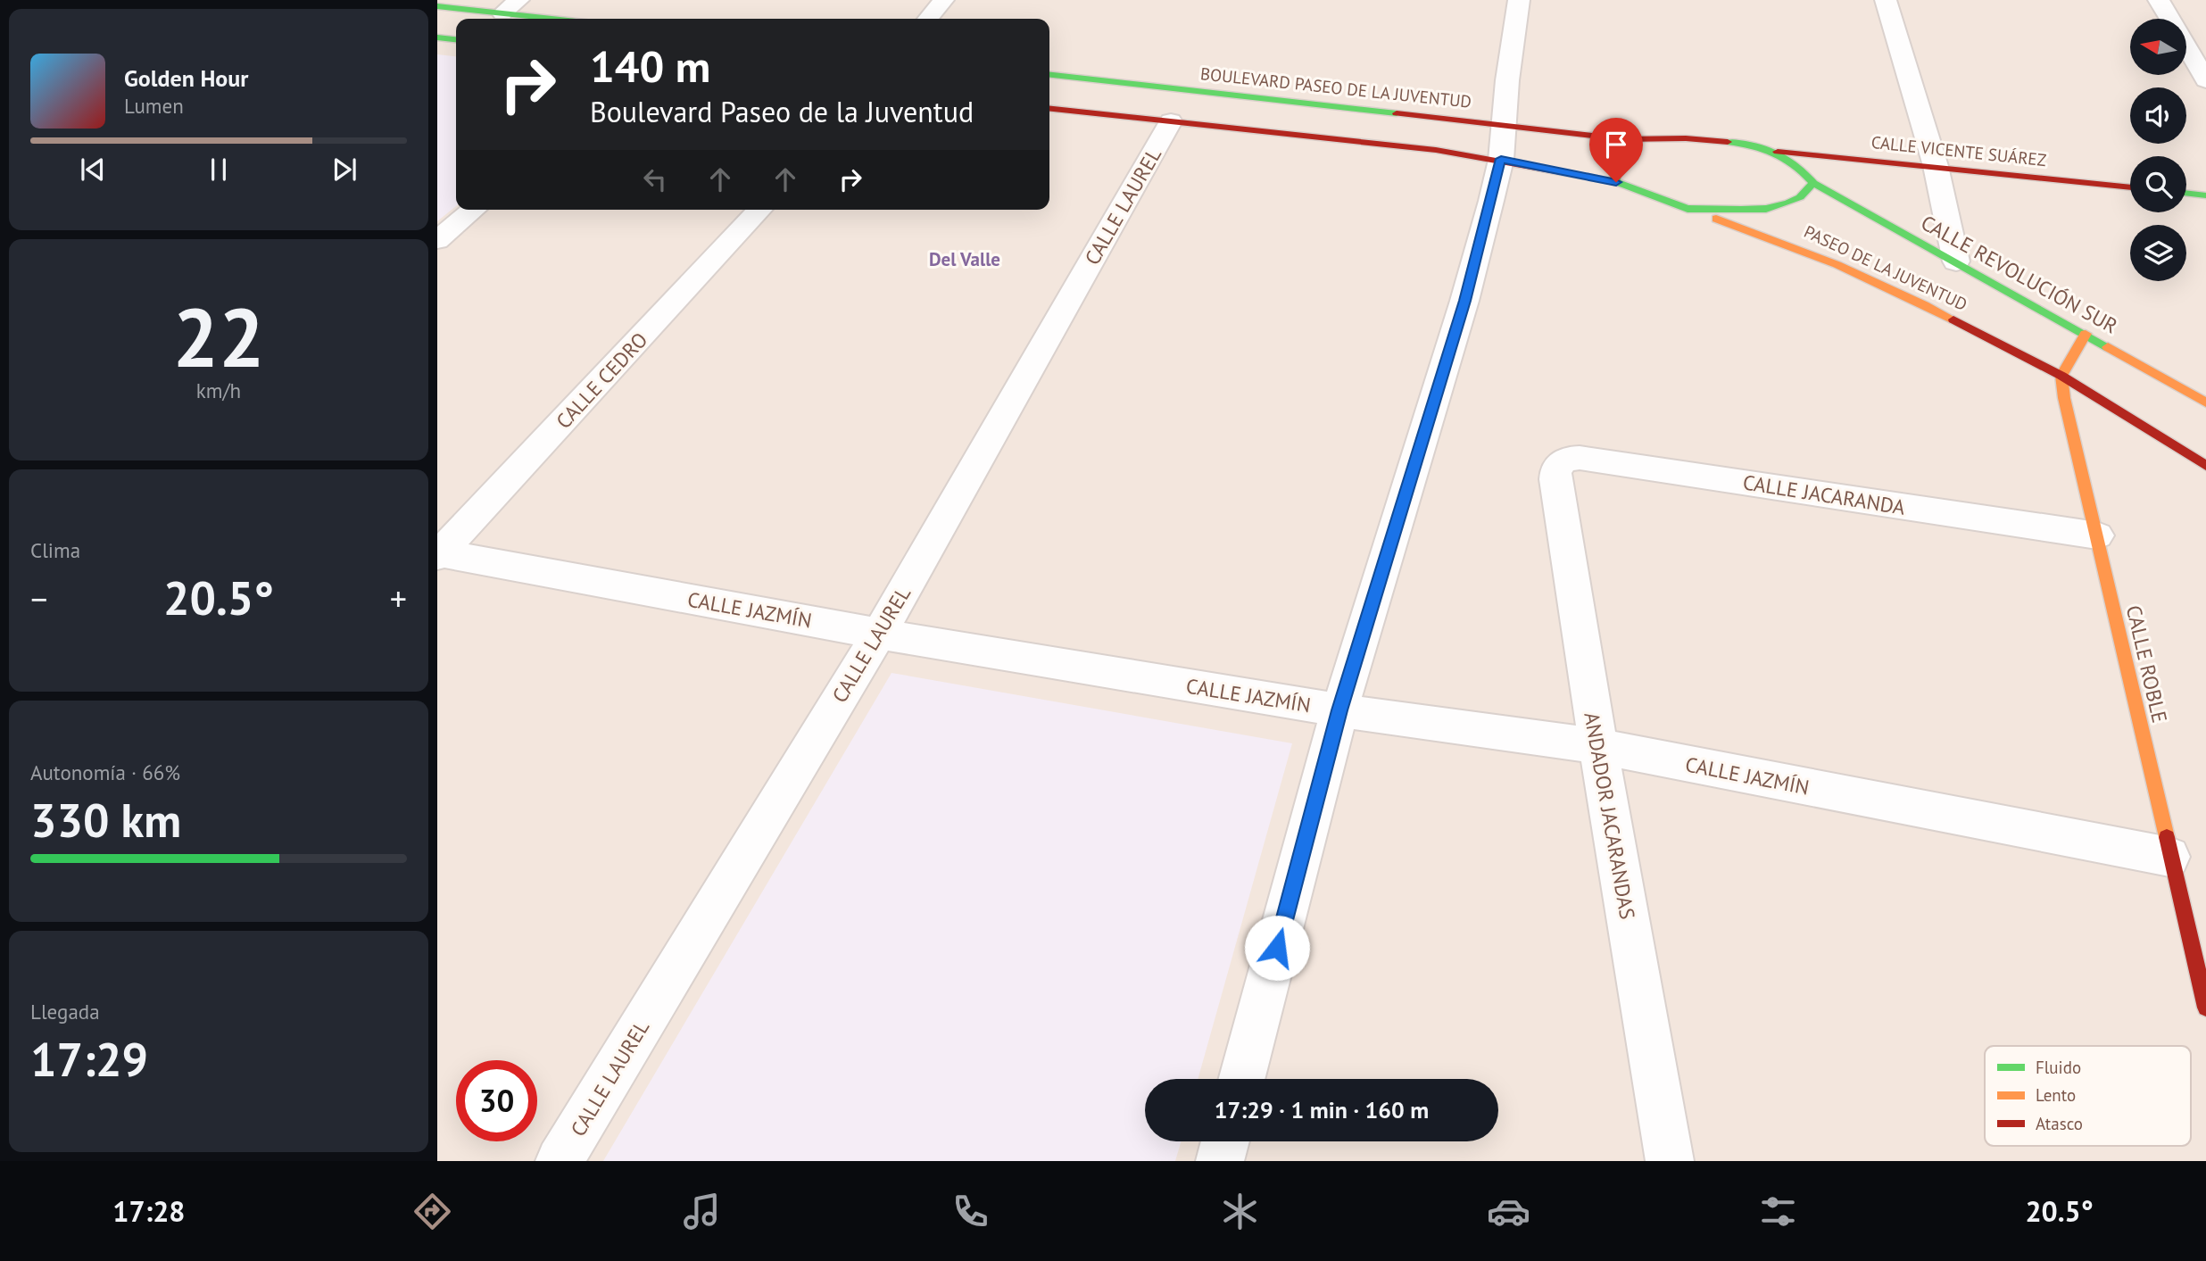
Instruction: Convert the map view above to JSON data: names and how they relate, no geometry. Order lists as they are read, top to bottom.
{
  "streets": {
    "main road": [
      "BOULEVARD PASEO DE LA JUVENTUD",
      "CALLE VICENTE SUÁREZ",
      "PASEO DE LA JUVENTUD",
      "CALLE REVOLUCIÓN SUR",
      "CALLE ROBLE"
    ],
    "street": [
      "CALLE LAUREL",
      "CALLE CEDRO",
      "CALLE JACARANDA",
      "CALLE JAZMÍN",
      "ANDADOR JACARANDAS"
    ]
  },
  "crossings": [
    ["BOULEVARD PASEO DE LA JUVENTUD", "CALLE VICENTE SUÁREZ"],
    ["CALLE VICENTE SUÁREZ", "CALLE REVOLUCIÓN SUR"],
    ["CALLE LAUREL", "CALLE JAZMÍN"],
    ["PASEO DE LA JUVENTUD", "CALLE ROBLE"],
    ["CALLE CEDRO", "CALLE JAZMÍN"],
    ["CALLE JACARANDA", "CALLE ROBLE"],
    ["CALLE JACARANDA", "ANDADOR JACARANDAS"],
    ["CALLE JAZMÍN", "CALLE ROBLE"],
    ["CALLE JAZMÍN", "ANDADOR JACARANDAS"]
  ],
  "districts": ["Del Valle"],
  "legend": ["Fluido", "Lento", "Atasco"],
  "north": "left",
  "page": {
    "turn": ["140 m", "Boulevard Paseo de la Juventud"],
    "song": ["Golden Hour", "Lumen"],
    "tile": [
      ["22", "km/h"],
      "Clima",
      ["Autonomía · 66%", "330 km"],
      ["Llegada", "17:29"]
    ],
    "heat": ["−", "20.5°", "+"],
    "limit": "30",
    "trip": "17:29 · 1 min · 160 m",
    "tabs": ["17:28", "20.5°"]
  }
}
